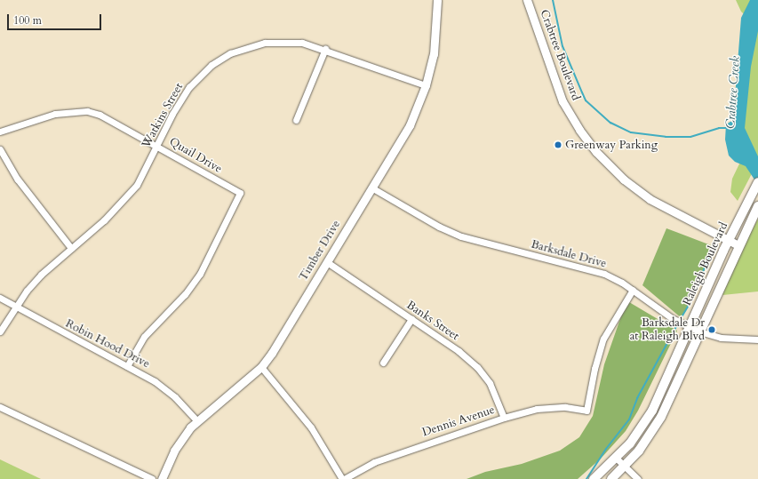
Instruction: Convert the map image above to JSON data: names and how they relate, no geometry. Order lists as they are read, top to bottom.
{
  "streets": {
    "main road": ["Raleigh Boulevard"],
    "street": [
      "Crabtree Boulevard",
      "Watkins Street",
      "Quail Drive",
      "Timber Drive",
      "Barksdale Drive",
      "Banks Street",
      "Robin Hood Drive",
      "Dennis Avenue"
    ]
  },
  "crossings": [
    ["Crabtree Boulevard", "Raleigh Boulevard"],
    ["Watkins Street", "Quail Drive"],
    ["Watkins Street", "Timber Drive"],
    ["Watkins Street", "Robin Hood Drive"],
    ["Quail Drive", "Robin Hood Drive"],
    ["Timber Drive", "Barksdale Drive"],
    ["Timber Drive", "Banks Street"],
    ["Timber Drive", "Robin Hood Drive"],
    ["Barksdale Drive", "Raleigh Boulevard"],
    ["Barksdale Drive", "Dennis Avenue"],
    ["Banks Street", "Dennis Avenue"]
  ],
  "water": ["Crabtree Creek"],
  "places": ["Greenway Parking", "Barksdale Dr at Raleigh Blvd"],
  "scale_bar": "100 m"
}
